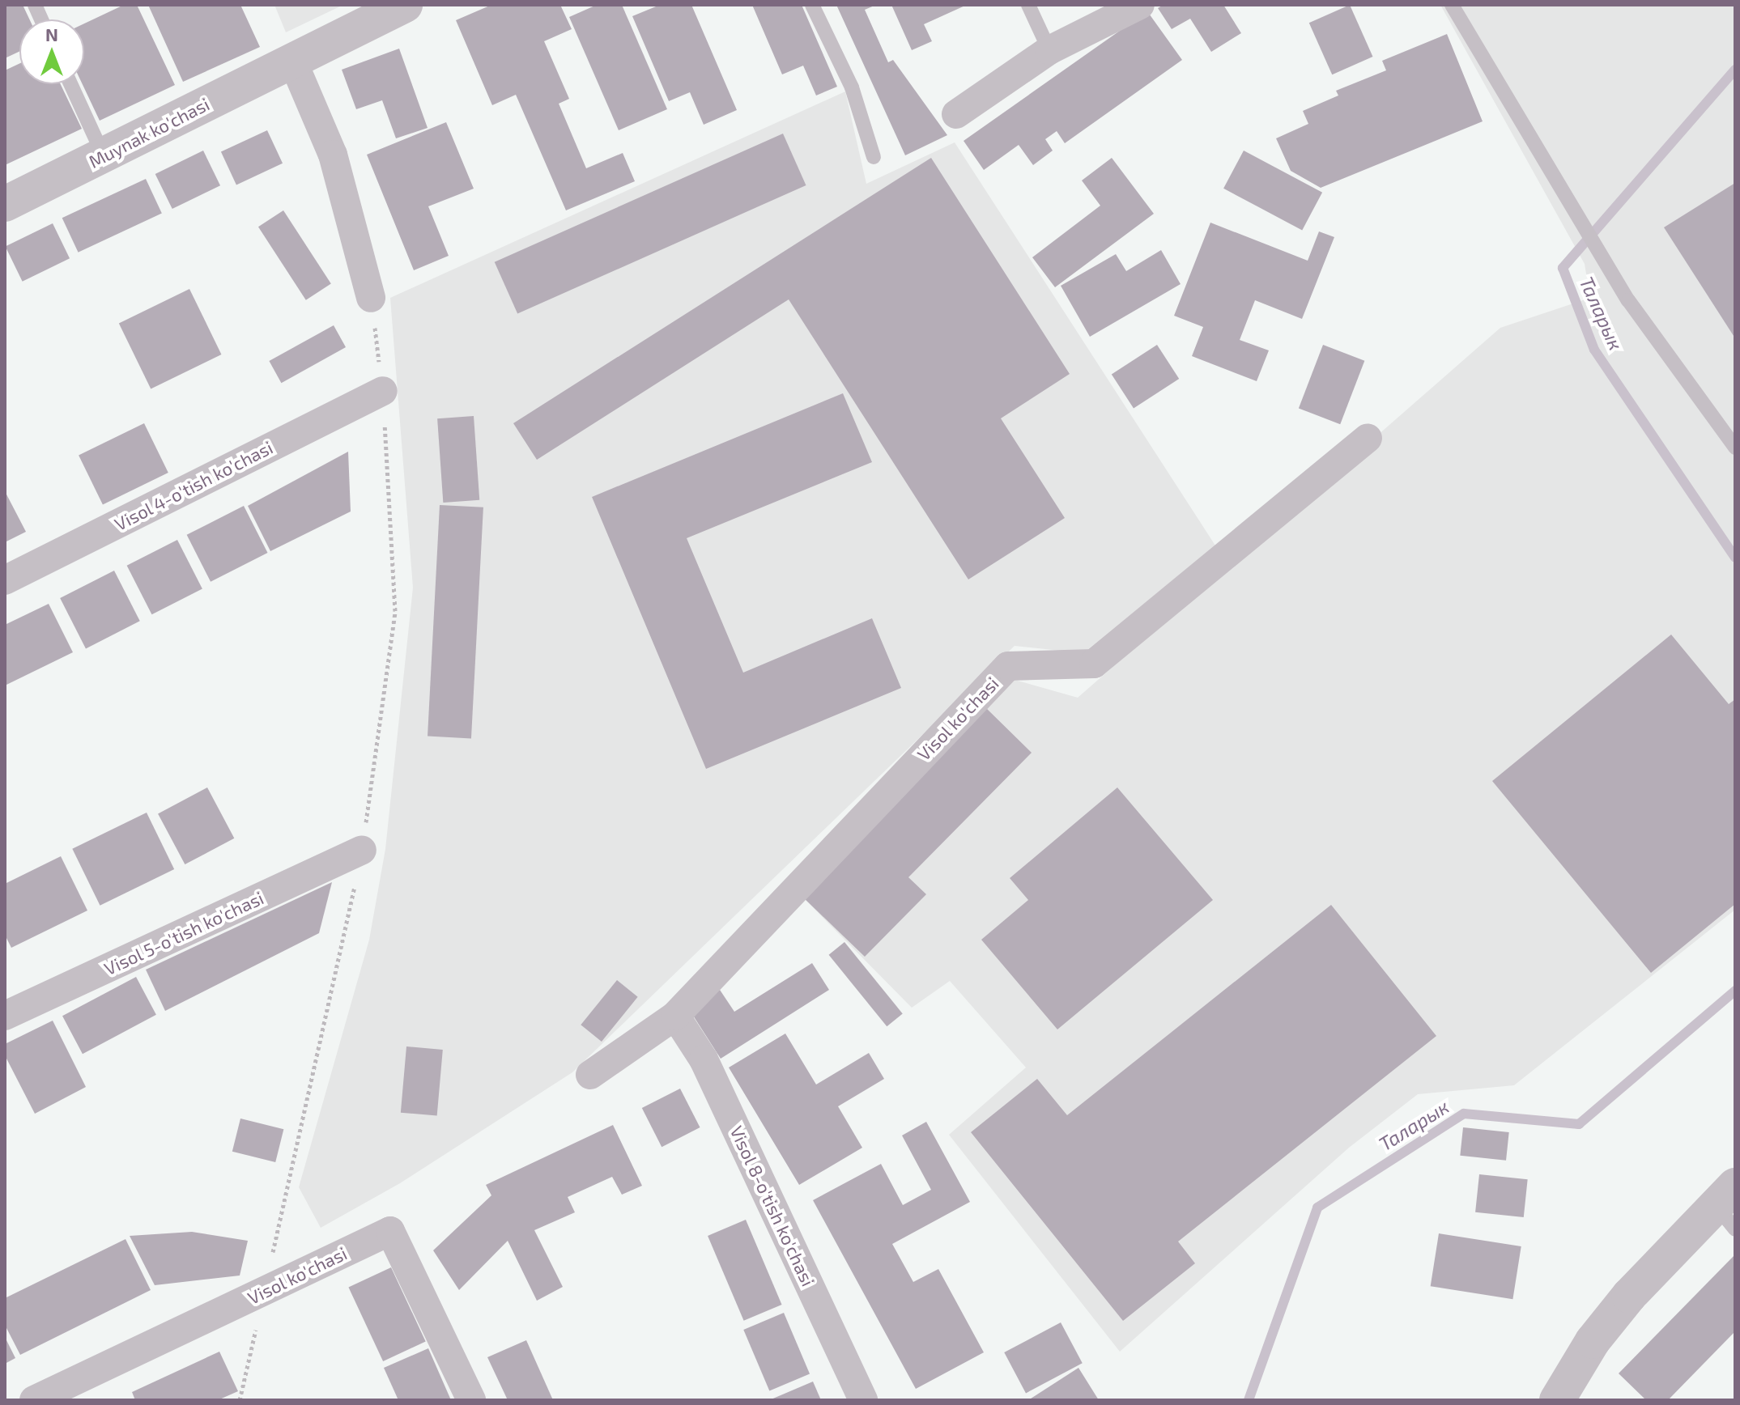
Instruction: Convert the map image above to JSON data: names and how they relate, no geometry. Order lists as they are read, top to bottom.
{
  "streets": {
    "street": [
      "Muynak ko'chasi",
      "Visol 4-o'tish ko'chasi",
      "Visol ko'chasi",
      "Visol 5-o'tish ko'chasi",
      "Visol 8-o'tish ko'chasi"
    ]
  },
  "crossings": [
    ["Visol ko'chasi", "Visol 8-o'tish ko'chasi"]
  ],
  "water": ["Таларык"],
  "north": "top"
}
